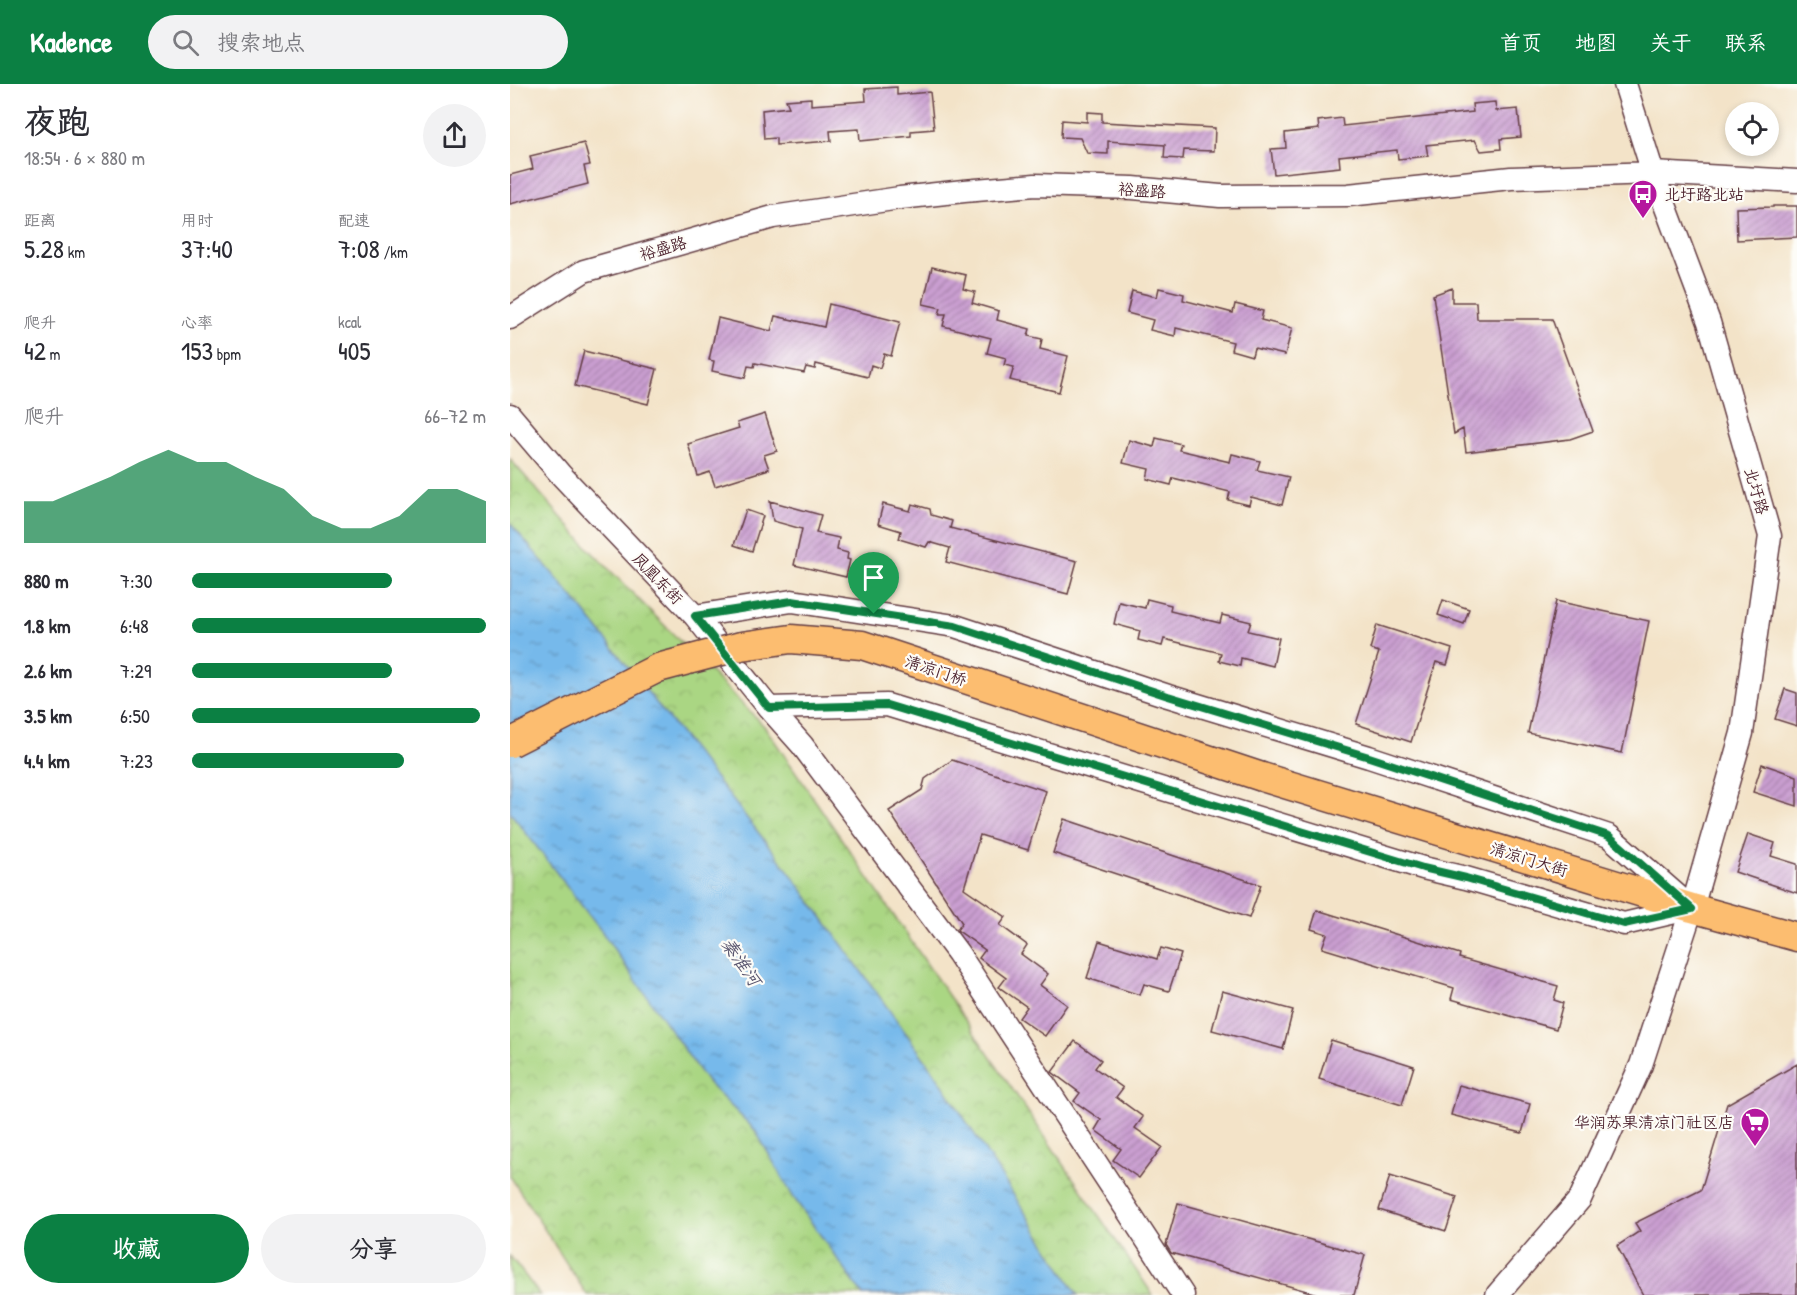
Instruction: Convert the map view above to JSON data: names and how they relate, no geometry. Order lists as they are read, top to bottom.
{
  "streets": {
    "main road": ["清凉门桥", "清凉门大街"],
    "street": ["裕盛路", "北圩路", "凤凰东街"]
  },
  "crossings": [
    ["裕盛路", "北圩路"],
    ["北圩路", "清凉门大街"],
    ["清凉门桥", "清凉门大街"]
  ],
  "water": ["秦淮河"],
  "places": {
    "bus stop": ["北圩路北站"],
    "supermarket": ["华润苏果清凉门社区店"]
  },
  "page": {
    "header": "Kadence",
    "search": "搜索地点",
    "nav": [
      "首页",
      "地图",
      "关于",
      "联系"
    ],
    "heading": ["夜跑", "18:54 · 6 × 880 m"],
    "stats": [
      ["距离", "5.28 km"],
      ["用时", "37:40"],
      ["配速", "7:08 /km"],
      ["爬升", "42 m"],
      ["心率", "153 bpm"],
      ["kcal", "405"]
    ],
    "chart": ["爬升", "66–72 m"],
    "list": [
      {
        "name": "880 m",
        "note": "7:30"
      },
      {
        "name": "1.8 km",
        "note": "6:48"
      },
      {
        "name": "2.6 km",
        "note": "7:29"
      },
      {
        "name": "3.5 km",
        "note": "6:50"
      },
      {
        "name": "4.4 km",
        "note": "7:23"
      }
    ],
    "buttons": ["收藏", "分享"]
  }
}
